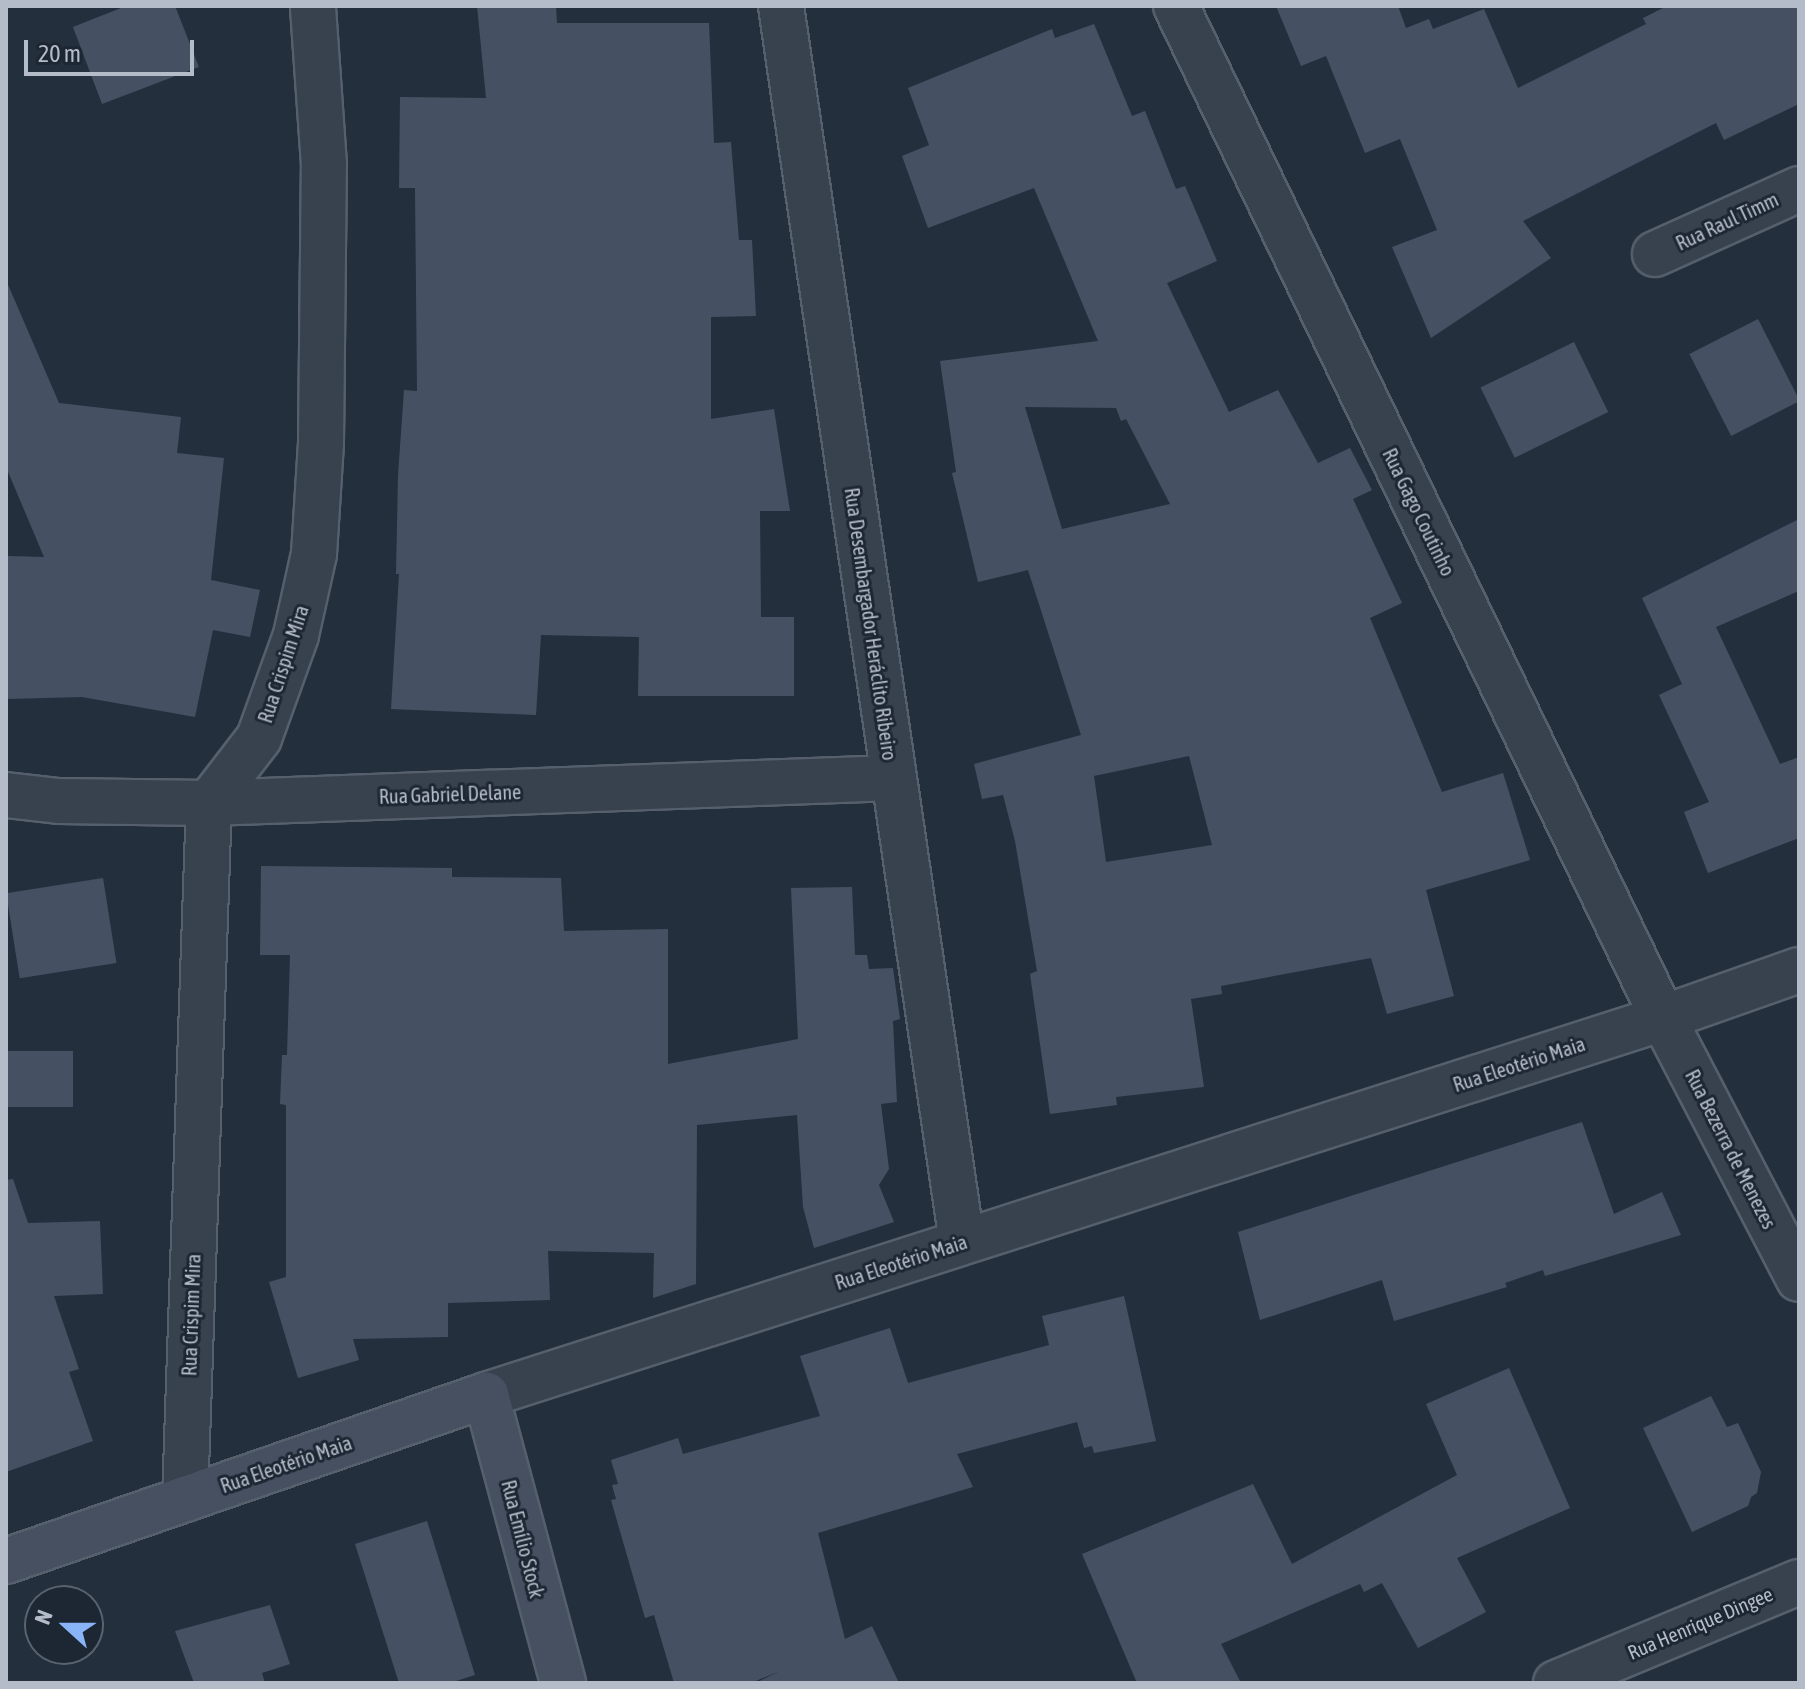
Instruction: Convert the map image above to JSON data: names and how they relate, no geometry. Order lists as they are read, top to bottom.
{
  "streets": {
    "main road": ["Rua Eleotério Maia", "Rua Emílio Stock"],
    "street": [
      "Rua Raul Timm",
      "Rua Gago Coutinho",
      "Rua Desembargador Heráclito Ribeiro",
      "Rua Crispim Mira",
      "Rua Gabriel Delane",
      "Rua Bezerra de Menezes",
      "Rua Henrique Dingee"
    ]
  },
  "crossings": [
    ["Rua Gago Coutinho", "Rua Eleotério Maia"],
    ["Rua Gago Coutinho", "Rua Bezerra de Menezes"],
    ["Rua Desembargador Heráclito Ribeiro", "Rua Gabriel Delane"],
    ["Rua Desembargador Heráclito Ribeiro", "Rua Eleotério Maia"],
    ["Rua Crispim Mira", "Rua Gabriel Delane"],
    ["Rua Crispim Mira", "Rua Eleotério Maia"],
    ["Rua Eleotério Maia", "Rua Bezerra de Menezes"],
    ["Rua Eleotério Maia", "Rua Emílio Stock"]
  ],
  "scale_bar": "20 m",
  "north": "left"
}
